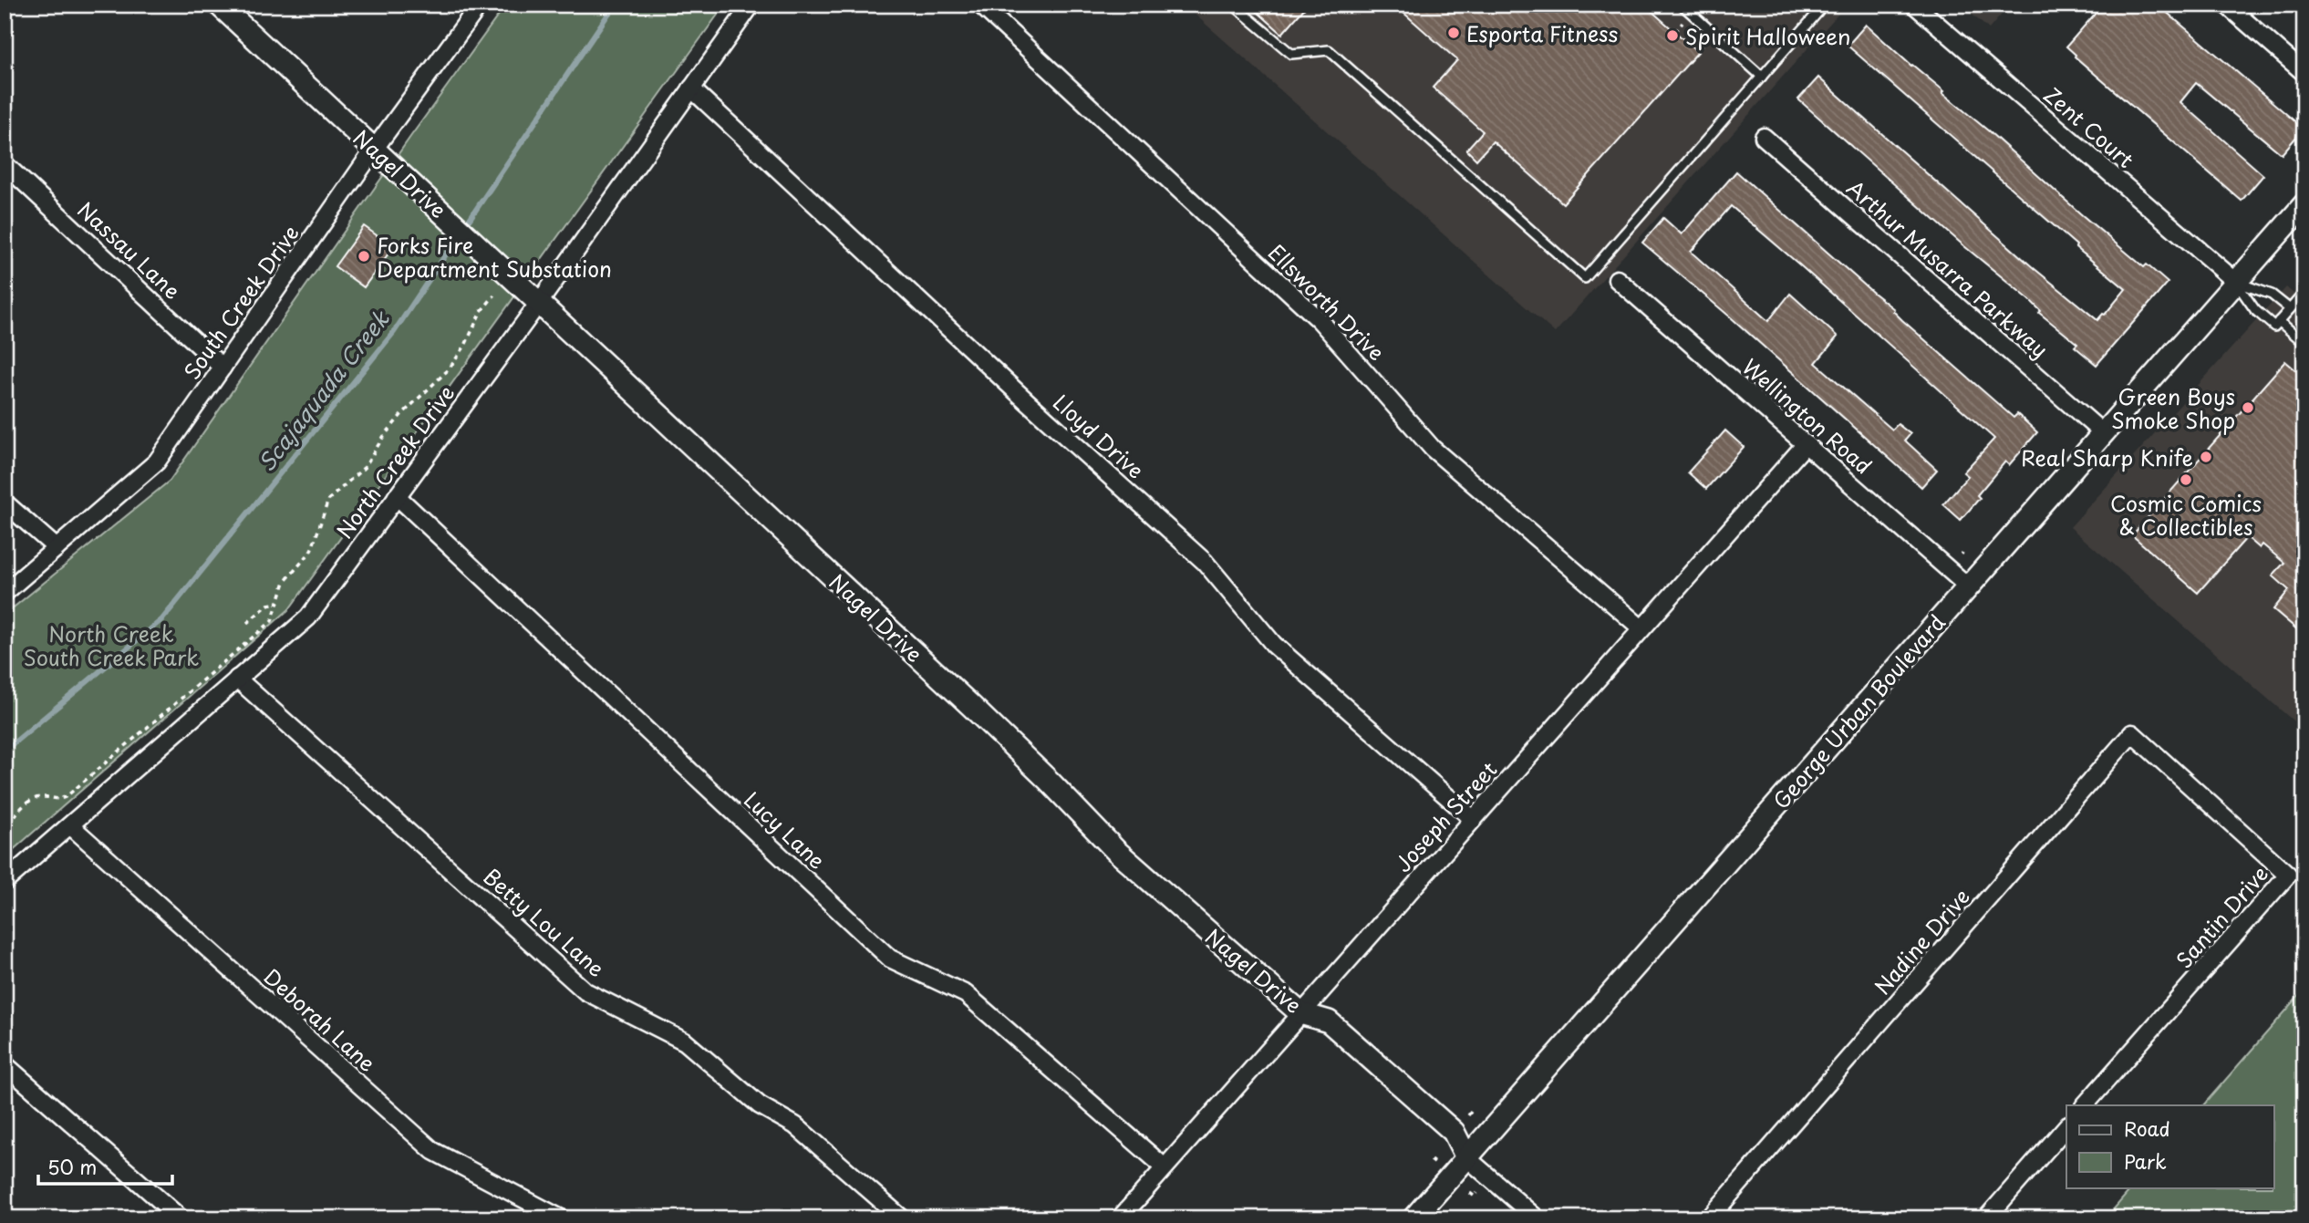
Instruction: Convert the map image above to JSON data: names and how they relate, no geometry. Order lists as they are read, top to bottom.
{
  "streets": {
    "street": [
      "Zent Court",
      "Nagel Drive",
      "Nassau Lane",
      "Arthur Musarra Parkway",
      "South Creek Drive",
      "Ellsworth Drive",
      "Wellington Road",
      "Lloyd Drive",
      "North Creek Drive",
      "George Urban Boulevard",
      "Joseph Street",
      "Lucy Lane",
      "Santin Drive",
      "Betty Lou Lane",
      "Nadine Drive",
      "Deborah Lane"
    ]
  },
  "crossings": [
    ["Zent Court", "George Urban Boulevard"],
    ["Nagel Drive", "South Creek Drive"],
    ["Nagel Drive", "North Creek Drive"],
    ["Nagel Drive", "George Urban Boulevard"],
    ["Nagel Drive", "Joseph Street"],
    ["Nassau Lane", "South Creek Drive"],
    ["Arthur Musarra Parkway", "George Urban Boulevard"],
    ["Ellsworth Drive", "Joseph Street"],
    ["Wellington Road", "George Urban Boulevard"],
    ["Wellington Road", "Joseph Street"],
    ["Lloyd Drive", "North Creek Drive"],
    ["Lloyd Drive", "Joseph Street"],
    ["North Creek Drive", "Lucy Lane"],
    ["North Creek Drive", "Betty Lou Lane"],
    ["North Creek Drive", "Deborah Lane"],
    ["Joseph Street", "Lucy Lane"],
    ["Santin Drive", "Nadine Drive"]
  ],
  "water": ["Scajaquada Creek"],
  "parks": ["North Creek South Creek Park"],
  "places": [
    "Esporta Fitness",
    "Spirit Halloween",
    "Forks Fire Department Substation",
    "Green Boys Smoke Shop",
    "Real Sharp Knife",
    "Cosmic Comics & Collectibles"
  ],
  "legend": ["Road", "Park"],
  "scale_bar": "50 m"
}
